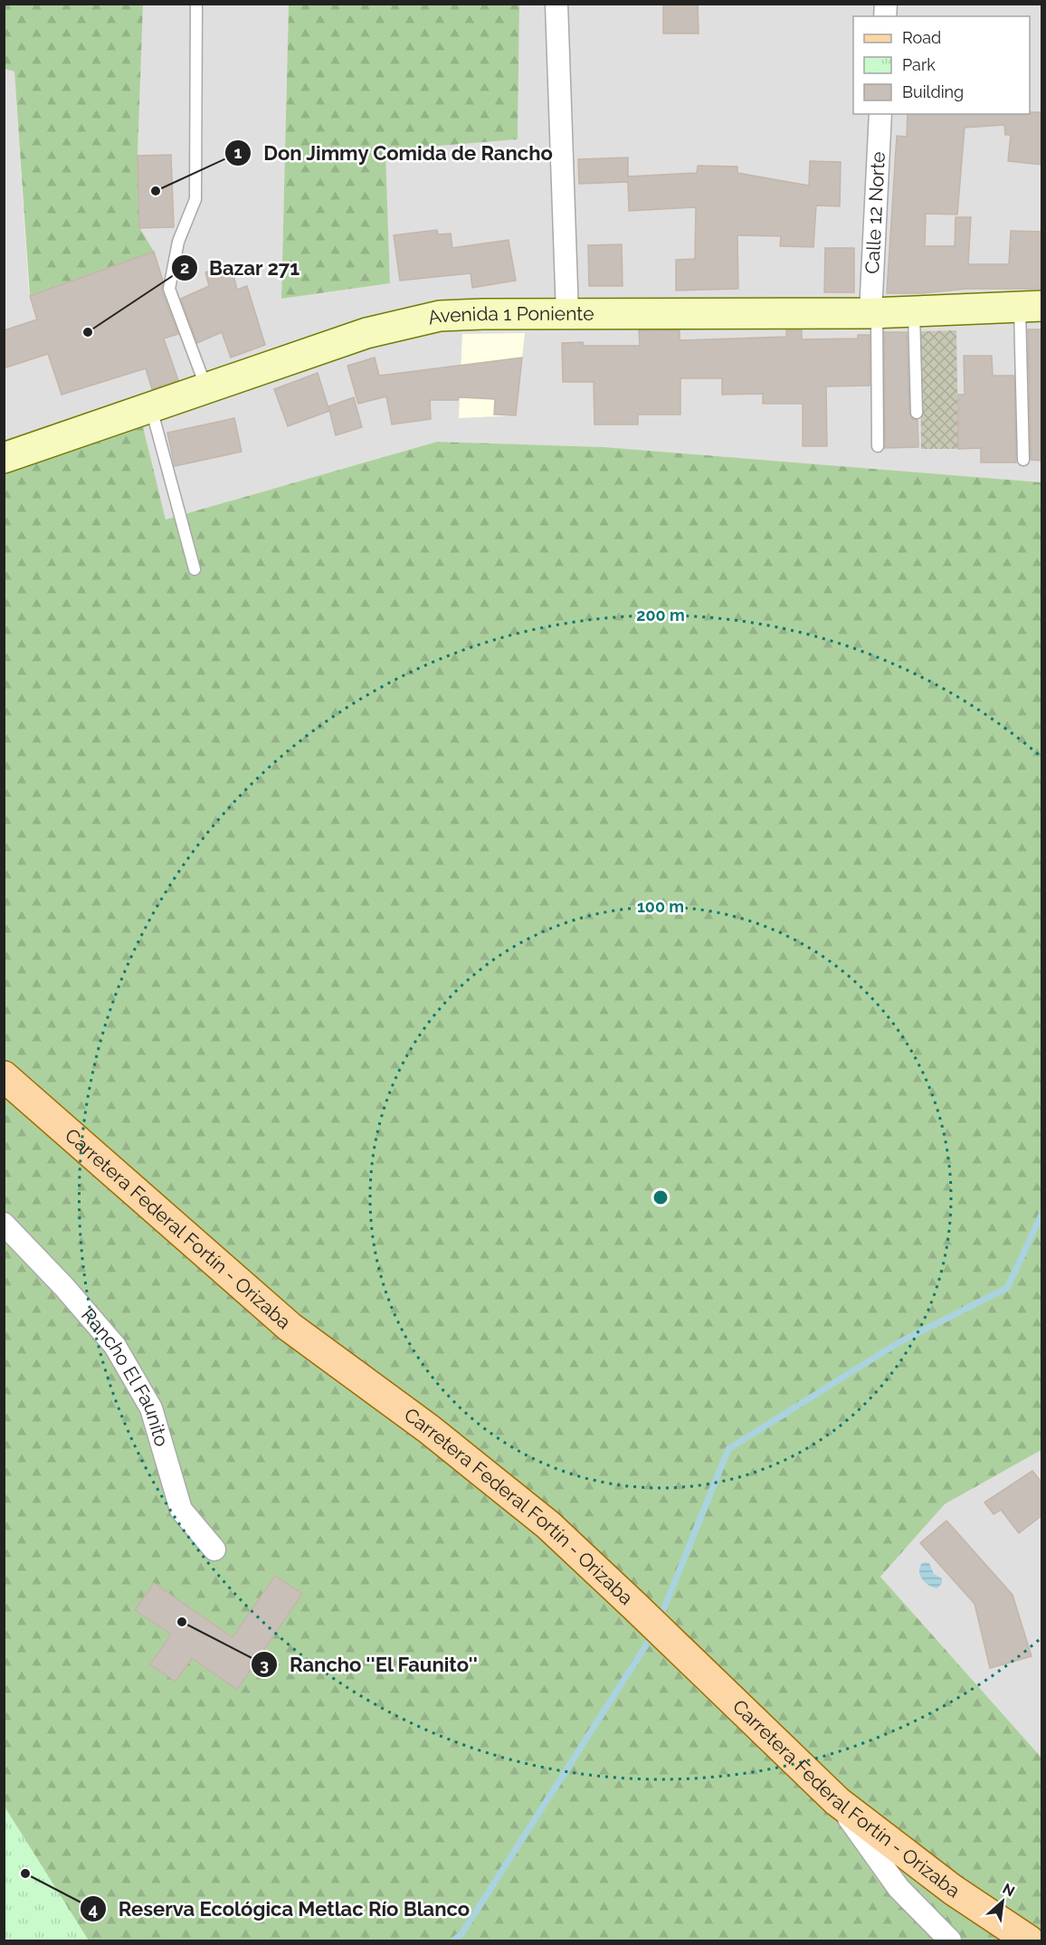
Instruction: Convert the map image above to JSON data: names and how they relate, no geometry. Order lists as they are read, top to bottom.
{
  "streets": {
    "main road": ["Carretera Federal Fortín - Orizaba"],
    "street": ["Calle 12 Norte", "Avenida 1 Poniente", "Rancho El Faunito"]
  },
  "crossings": [
    ["Calle 12 Norte", "Avenida 1 Poniente"]
  ],
  "places": [
    "Don Jimmy Comida de Rancho",
    "Bazar 271",
    "Rancho ''El Faunito''",
    "Reserva Ecológica Metlac Río Blanco"
  ],
  "legend": ["Road", "Park", "Building"],
  "north": "top right",
  "rings": ["200 m", "100 m"]
}
